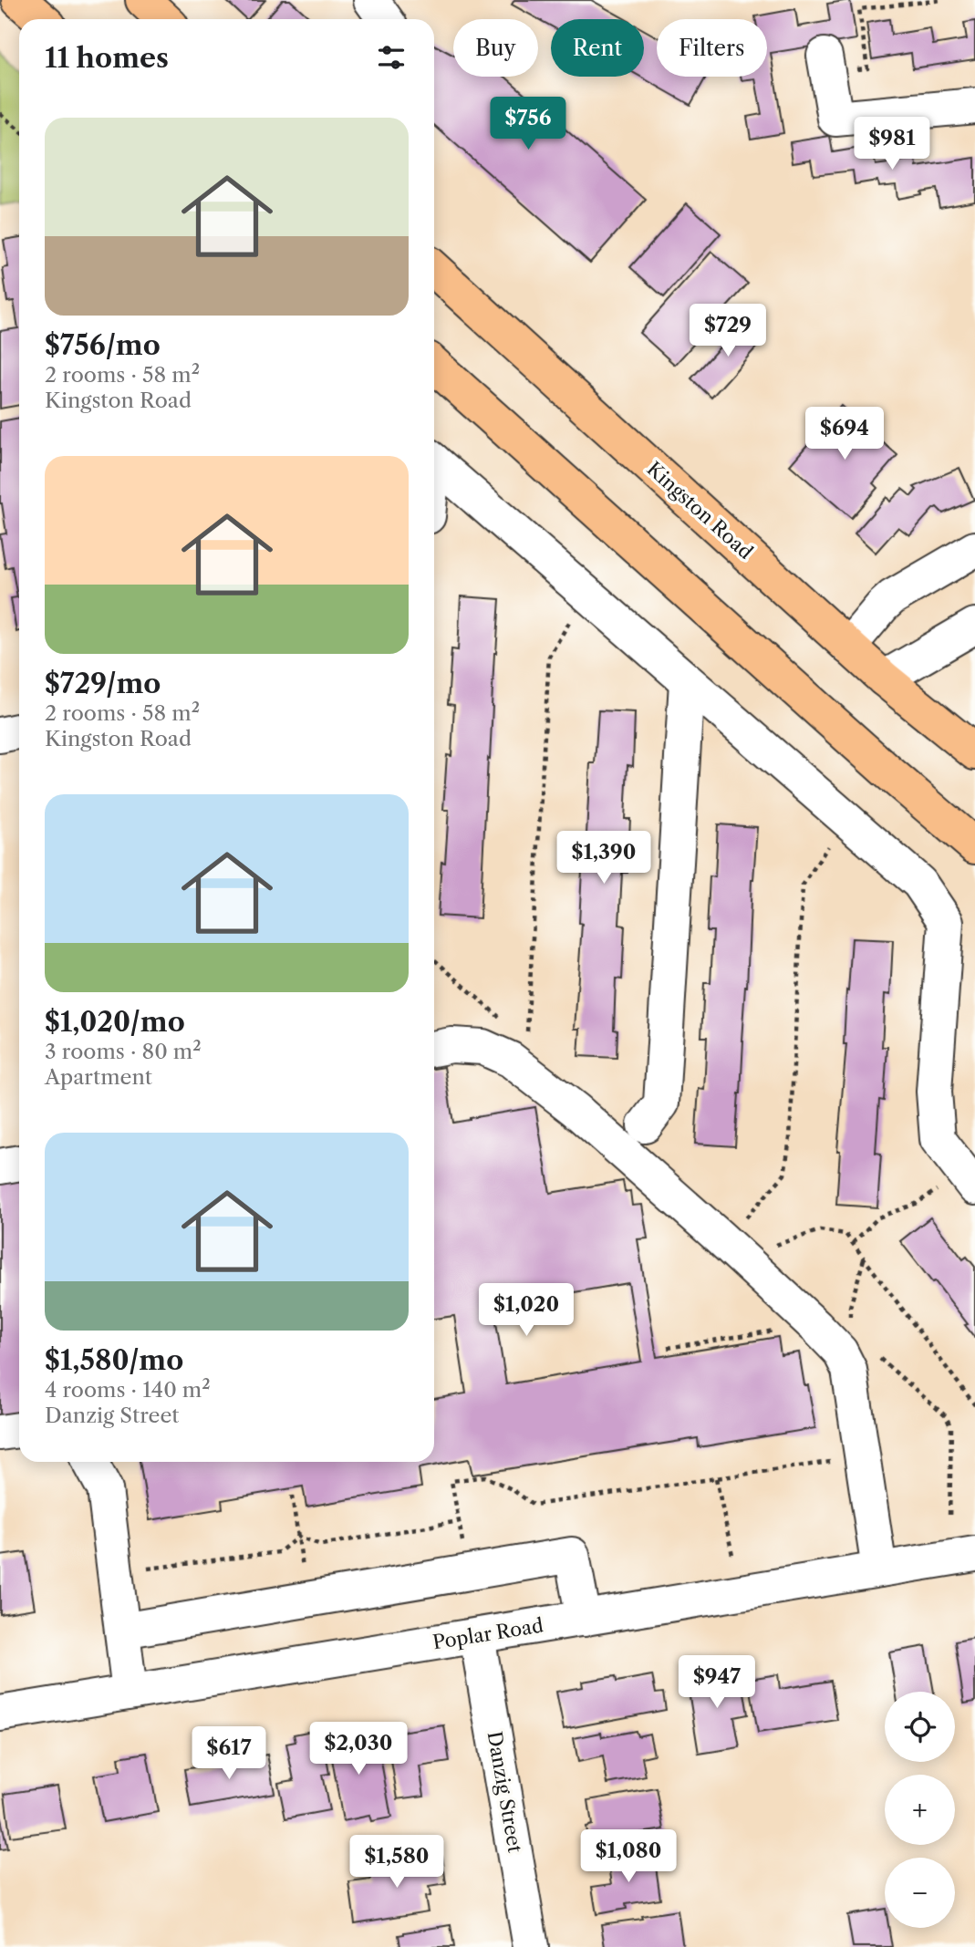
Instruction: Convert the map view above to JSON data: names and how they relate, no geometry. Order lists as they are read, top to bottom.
{
  "streets": {
    "main road": ["Kingston Road"],
    "street": ["Poplar Road", "Danzig Street"]
  },
  "crossings": [
    ["Poplar Road", "Danzig Street"]
  ],
  "page": {
    "chip": ["Buy", "Rent", "Filters"],
    "heading": "11 homes",
    "list": [
      {
        "name": "$756/mo",
        "note": "2 rooms · 58 m² · Kingston Road"
      },
      {
        "name": "$729/mo",
        "note": "2 rooms · 58 m² · Kingston Road"
      },
      {
        "name": "$1,020/mo",
        "note": "3 rooms · 80 m² · Apartment"
      },
      {
        "name": "$1,580/mo",
        "note": "4 rooms · 140 m² · Danzig Street"
      }
    ],
    "price": [
      "$756",
      "$981",
      "$729",
      "$694",
      "$1,390",
      "$1,020",
      "$947",
      "$2,030",
      "$617",
      "$1,080",
      "$1,580"
    ],
    "map_buttons": ["+", "−"]
  }
}
